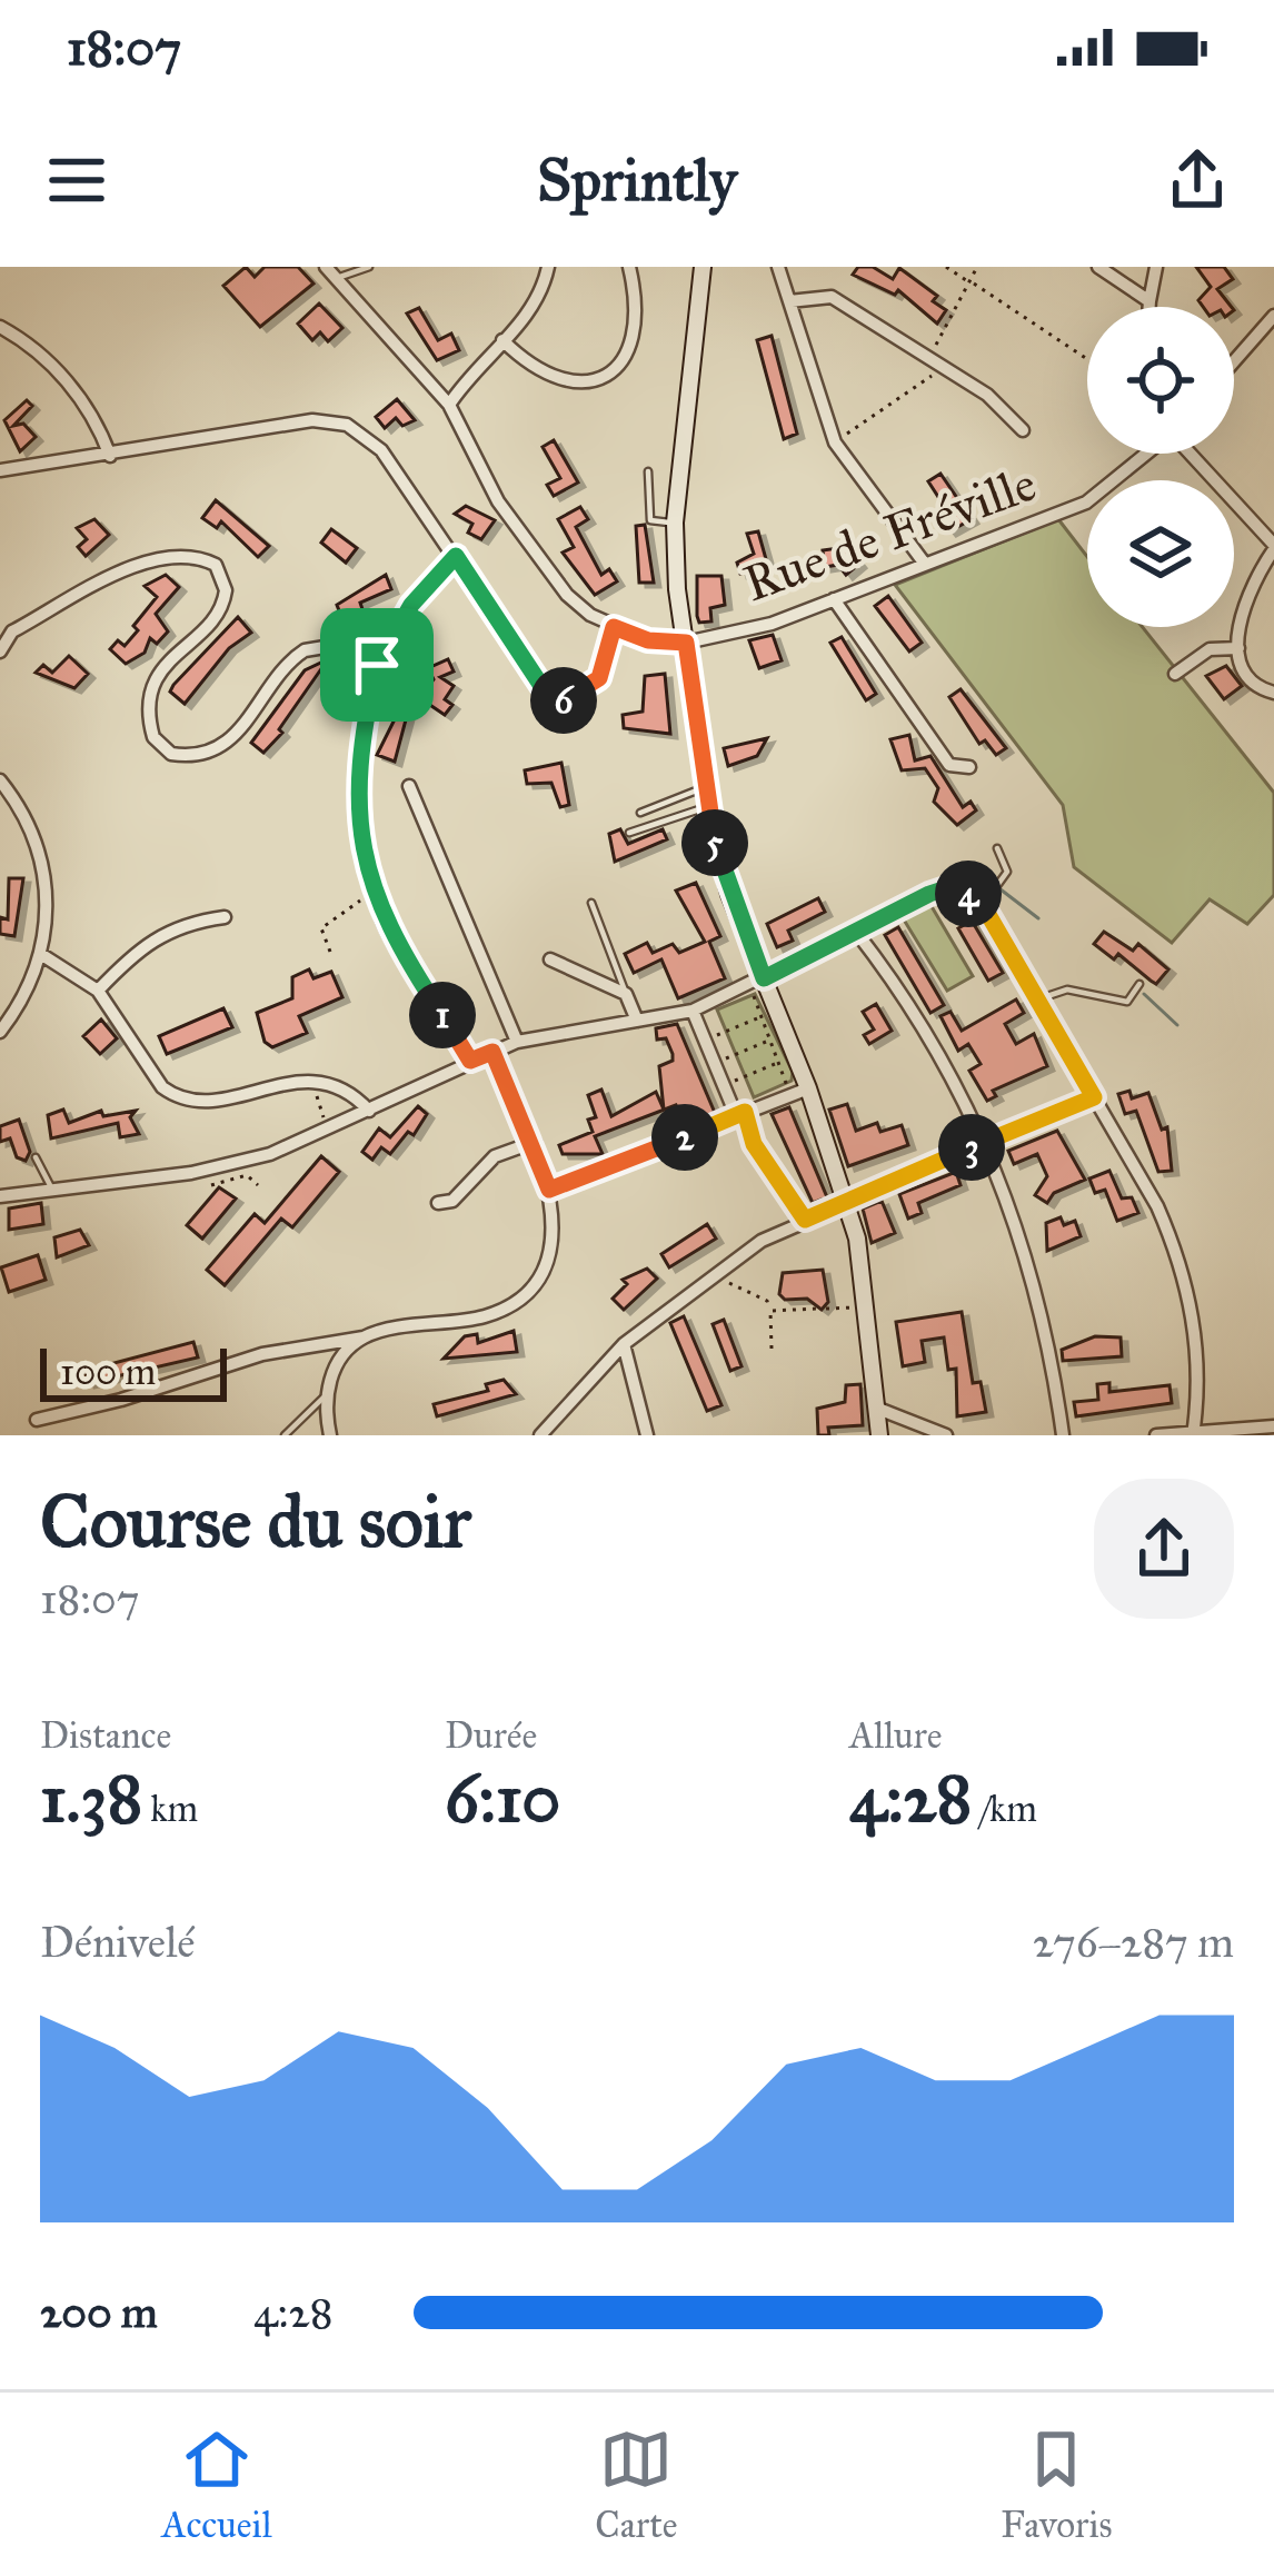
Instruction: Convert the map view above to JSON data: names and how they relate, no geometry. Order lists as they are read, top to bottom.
{
  "streets": {
    "street": ["Rue de Fréville"]
  },
  "scale_bar": "100 m",
  "page": {
    "status": "18:07",
    "header": "Sprintly",
    "pins": [
      "6",
      "5",
      "4",
      "1",
      "2",
      "3"
    ],
    "scale": "100 m",
    "heading": ["Course du soir", "18:07"],
    "stats": [
      ["Distance", "1.38 km"],
      ["Durée", "6:10"],
      ["Allure", "4:28 /km"]
    ],
    "chart": ["Dénivelé", "276–287 m"],
    "list": [
      {
        "name": "200 m",
        "note": "4:28"
      }
    ],
    "tabs": ["Accueil", "Carte", "Favoris"]
  }
}
